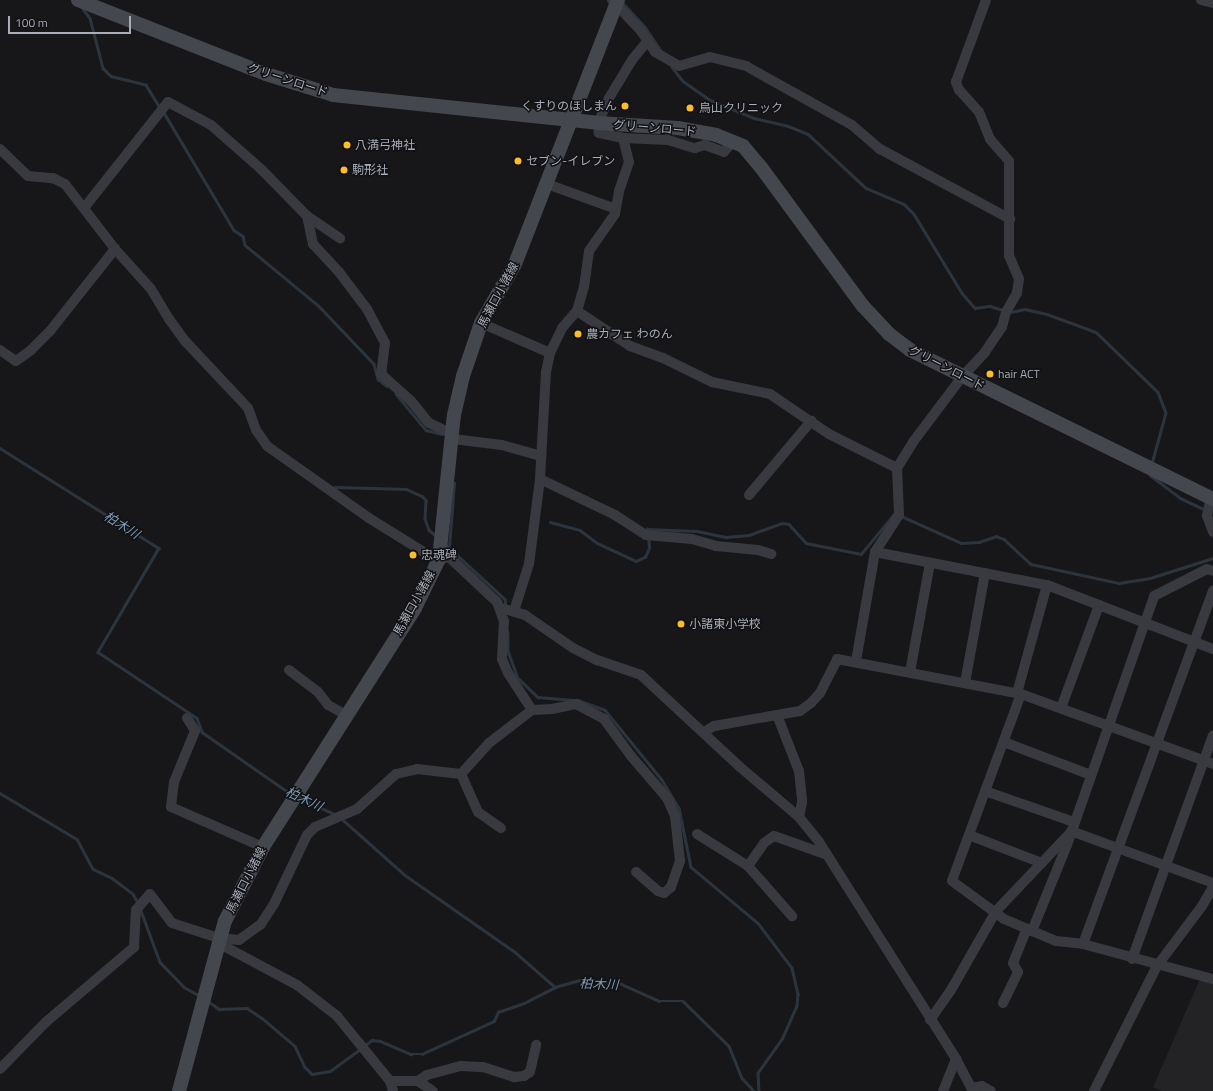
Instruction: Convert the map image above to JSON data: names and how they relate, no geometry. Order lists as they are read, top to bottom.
{
  "streets": {
    "street": ["グリーンロード", "馬瀬口小諸線"]
  },
  "crossings": [
    ["グリーンロード", "馬瀬口小諸線"]
  ],
  "water": ["柏木川"],
  "places": [
    "くすりのほしまん",
    "烏山クリニック",
    "八満弓神社",
    "セブン-イレブン",
    "駒形社",
    "農カフェ わのん",
    "hair ACT",
    "忠魂碑",
    "小諸東小学校"
  ],
  "scale_bar": "100 m"
}
